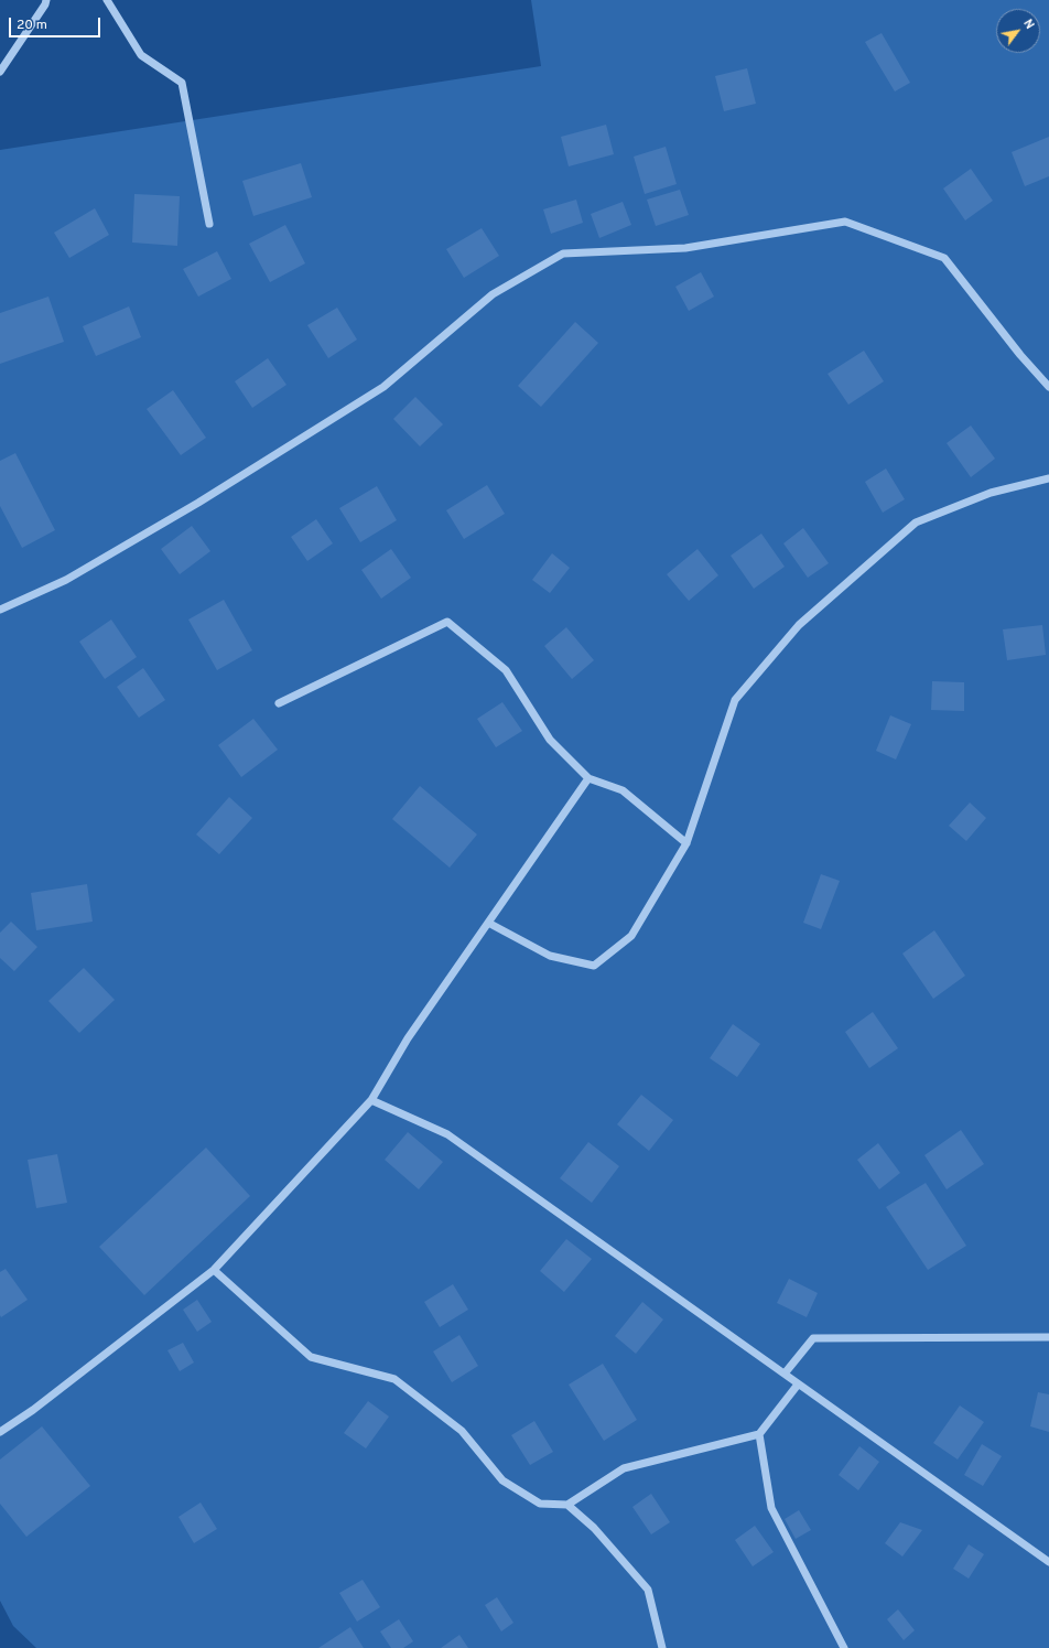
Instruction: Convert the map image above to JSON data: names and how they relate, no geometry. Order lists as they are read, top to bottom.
{
  "scale_bar": "20 m",
  "north": "top right"
}
